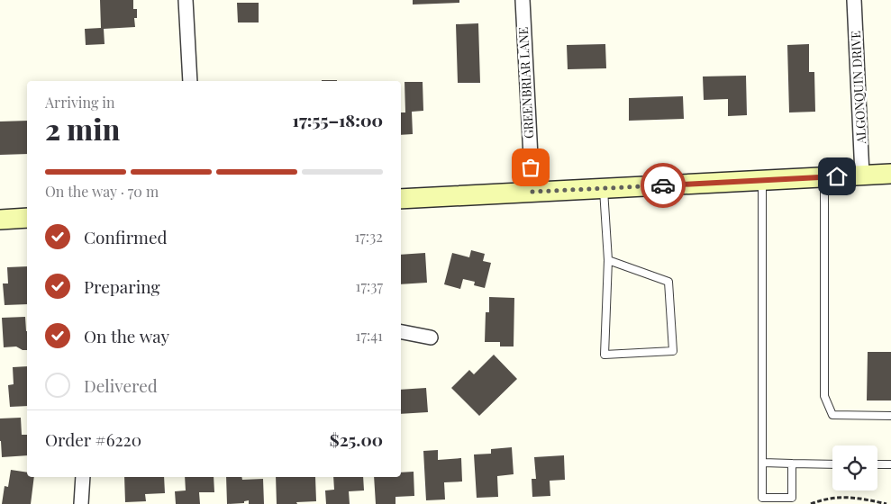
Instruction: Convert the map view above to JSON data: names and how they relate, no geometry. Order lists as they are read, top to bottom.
{
  "streets": {
    "street": ["GREENBRIAR LANE", "ALGONQUIN DRIVE"]
  },
  "page": {
    "heading": ["2 min", "Arriving in", "17:55–18:00"],
    "panel": ["Order #6220", "$25.00"],
    "bar": "On the way · 70 m",
    "list": [
      ["Confirmed", "17:32"],
      ["Preparing", "17:37"],
      ["On the way", "17:41"],
      "Delivered"
    ]
  }
}
